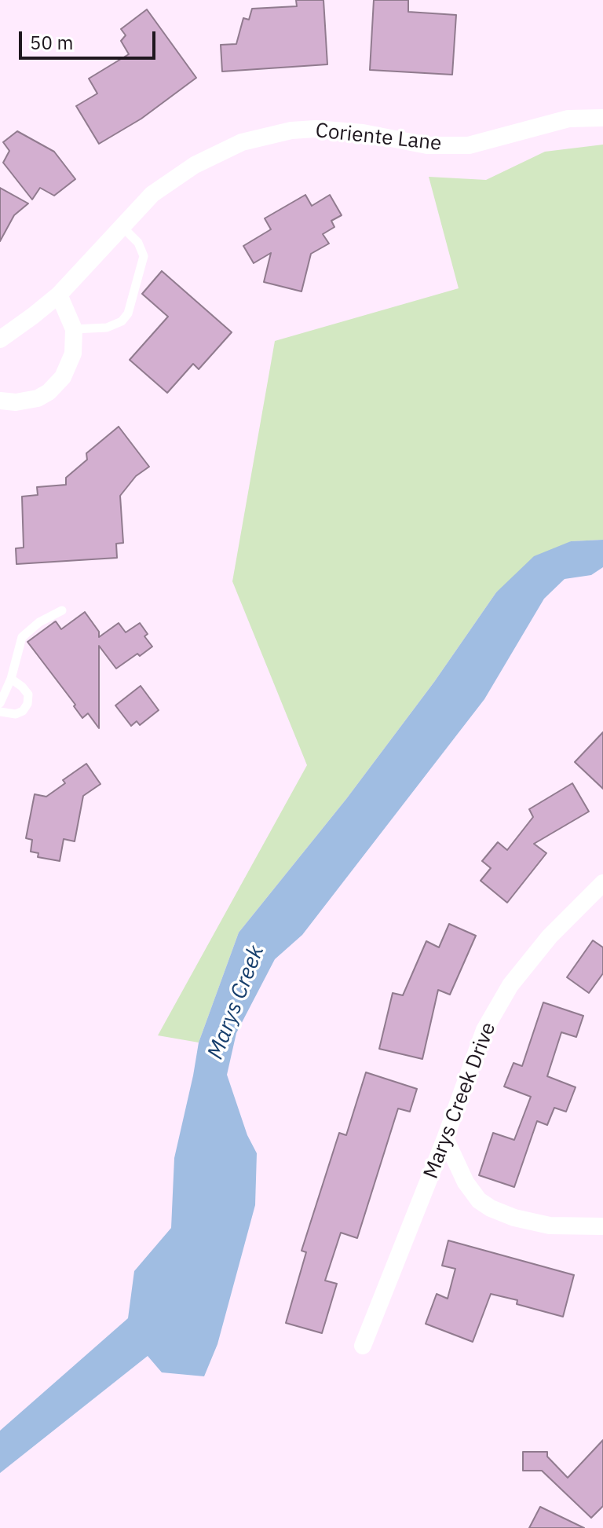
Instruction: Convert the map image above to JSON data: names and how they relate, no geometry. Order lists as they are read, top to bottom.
{
  "streets": {
    "street": ["Coriente Lane", "Marys Creek Drive"]
  },
  "water": ["Marys Creek"],
  "scale_bar": "50 m"
}
